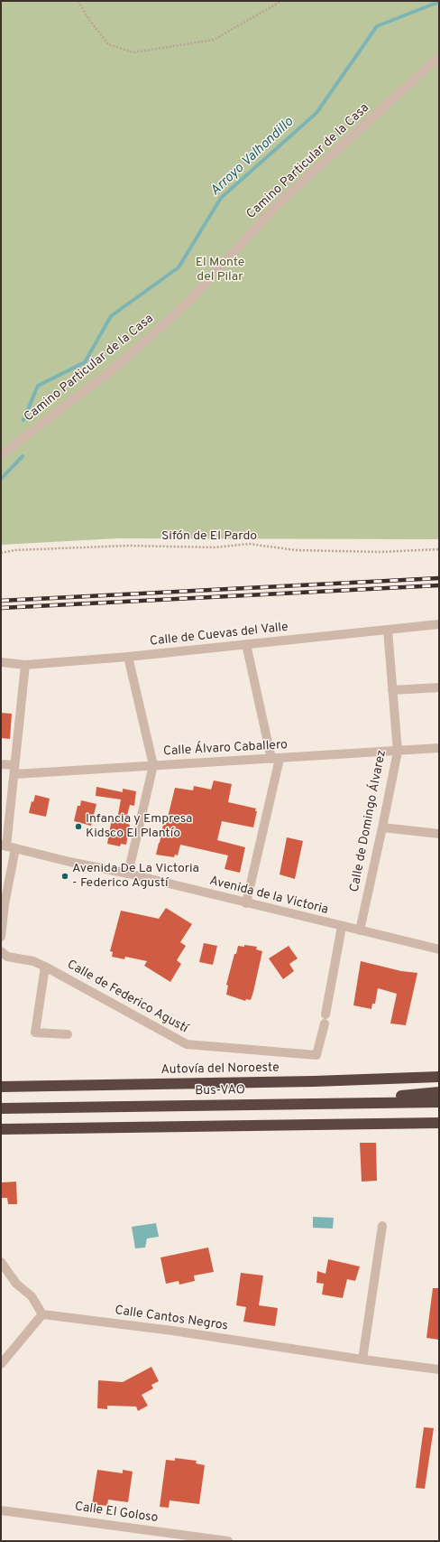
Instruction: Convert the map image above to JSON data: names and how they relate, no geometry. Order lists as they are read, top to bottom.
{
  "streets": {
    "highway": ["Autovía del Noroeste", "Bus-VAO"],
    "street": [
      "Camino Particular de la Casa",
      "Calle de Cuevas del Valle",
      "Calle Álvaro Caballero",
      "Calle de Domingo Álvarez",
      "Avenida de la Victoria",
      "Calle de Federico Agustí",
      "Calle Cantos Negros",
      "Calle El Goloso"
    ],
    "path": ["Sifón de El Pardo"]
  },
  "crossings": [
    ["Calle de Cuevas del Valle", "Calle de Domingo Álvarez"],
    ["Calle Álvaro Caballero", "Calle de Domingo Álvarez"],
    ["Calle de Domingo Álvarez", "Avenida de la Victoria"],
    ["Avenida de la Victoria", "Calle de Federico Agustí"]
  ],
  "water": ["Arroyo Valhondillo"],
  "parks": ["El Monte del Pilar"],
  "places": ["Infancia y Empresa Kidsco El Plantío", "Avenida De La Victoria - Federico Agustí"]
}
